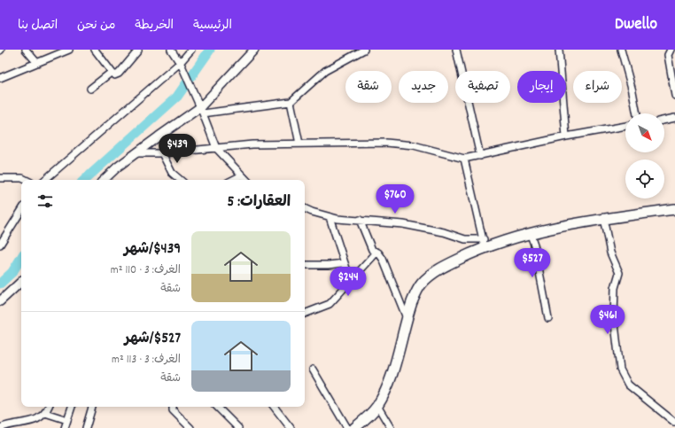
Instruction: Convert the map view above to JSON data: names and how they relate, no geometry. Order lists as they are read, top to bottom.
{
  "north": "bottom right",
  "page": {
    "header": "Dwello",
    "nav": [
      "الرئيسية",
      "الخريطة",
      "من نحن",
      "اتصل بنا"
    ],
    "chip": [
      "شراء",
      "إيجار",
      "تصفية",
      "جديد",
      "شقة"
    ],
    "price": [
      "$439",
      "$760",
      "$527",
      "$244",
      "$461"
    ],
    "heading": "العقارات: 5",
    "list": [
      {
        "name": "$439/شهر",
        "note": "الغرف: 3 · 110 m² · شقة"
      },
      {
        "name": "$527/شهر",
        "note": "الغرف: 3 · 113 m² · شقة"
      }
    ]
  }
}
